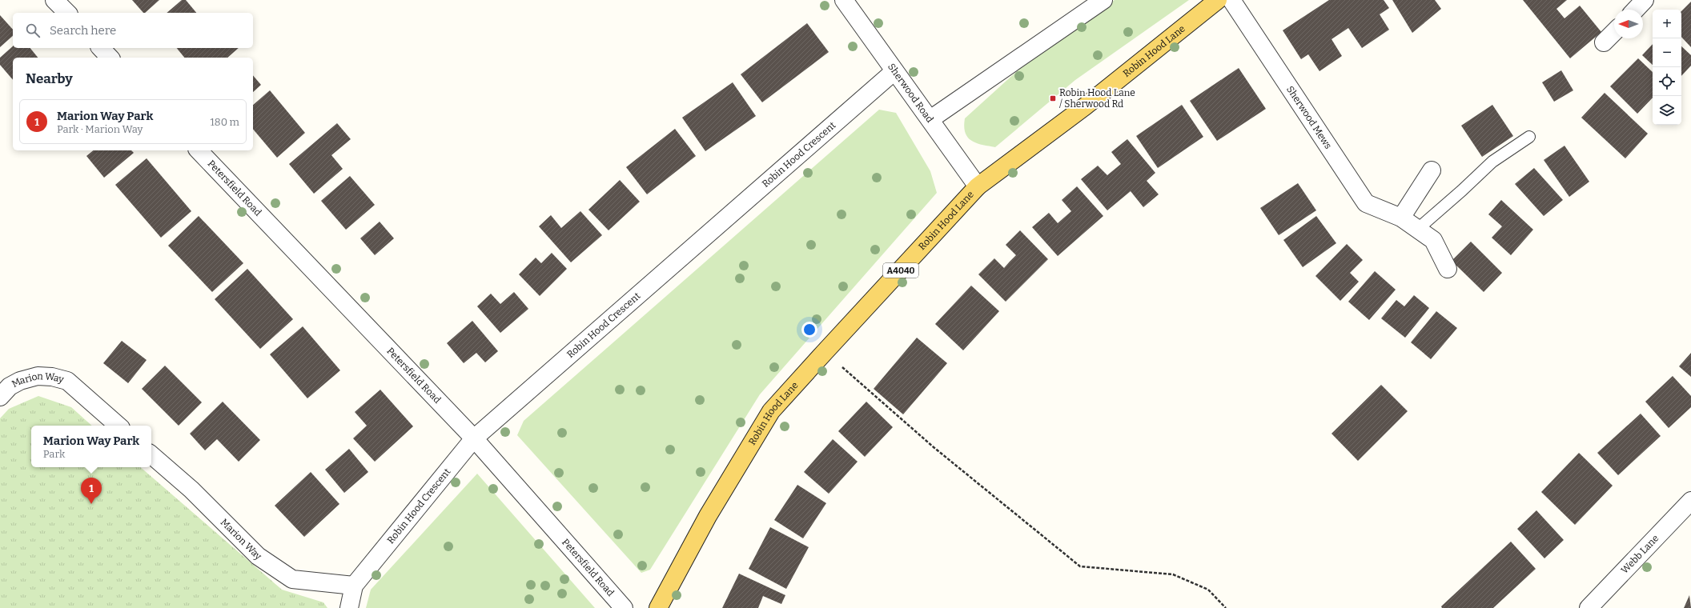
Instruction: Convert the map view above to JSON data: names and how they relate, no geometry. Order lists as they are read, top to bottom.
{
  "streets": {
    "main road": ["Robin Hood Lane", "A4040"],
    "street": [
      "Sherwood Road",
      "Sherwood Mews",
      "Robin Hood Crescent",
      "Petersfield Road",
      "Marion Way",
      "Webb Lane"
    ]
  },
  "crossings": [
    ["Robin Hood Lane", "Sherwood Road"],
    ["Sherwood Road", "Robin Hood Crescent"],
    ["Robin Hood Crescent", "Petersfield Road"],
    ["Robin Hood Crescent", "Marion Way"]
  ],
  "places": {
    "transit": ["Robin Hood Lane / Sherwood Rd"]
  },
  "north": "left",
  "page": {
    "map_buttons": ["+", "−"],
    "search": "Search here",
    "heading": "Nearby",
    "list": [
      {
        "mark": "1",
        "name": "Marion Way Park",
        "note": "Park · Marion Way",
        "value": "180 m"
      }
    ],
    "popup": ["Marion Way Park", "Park"],
    "pins": "1"
  }
}
